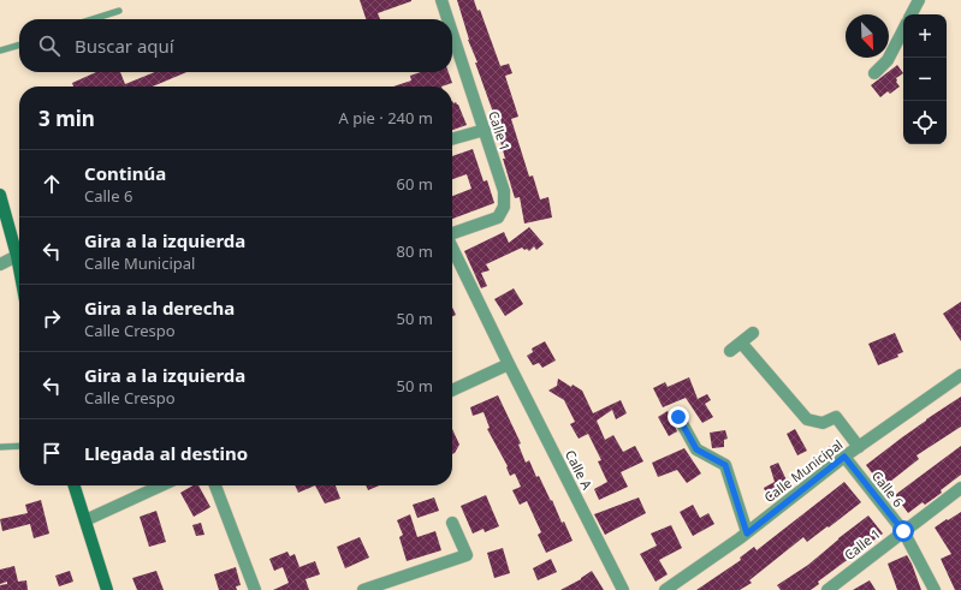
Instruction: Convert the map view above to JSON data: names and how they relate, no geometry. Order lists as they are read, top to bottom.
{
  "streets": {
    "street": [
      "Calle 1",
      "Calle A",
      "Calle Municipal",
      "Calle 6"
    ]
  },
  "crossings": [
    ["Calle 1", "Calle 6"],
    ["Calle Municipal", "Calle 6"]
  ],
  "north": "bottom right",
  "page": {
    "map_buttons": ["+", "−"],
    "search": "Buscar aquí",
    "heading": ["3 min", "A pie · 240 m"],
    "list": [
      ["Continúa", "Calle 6", "60 m"],
      ["Gira a la izquierda", "Calle Municipal", "80 m"],
      ["Gira a la derecha", "Calle Crespo", "50 m"],
      ["Gira a la izquierda", "Calle Crespo", "50 m"],
      "Llegada al destino"
    ]
  }
}
